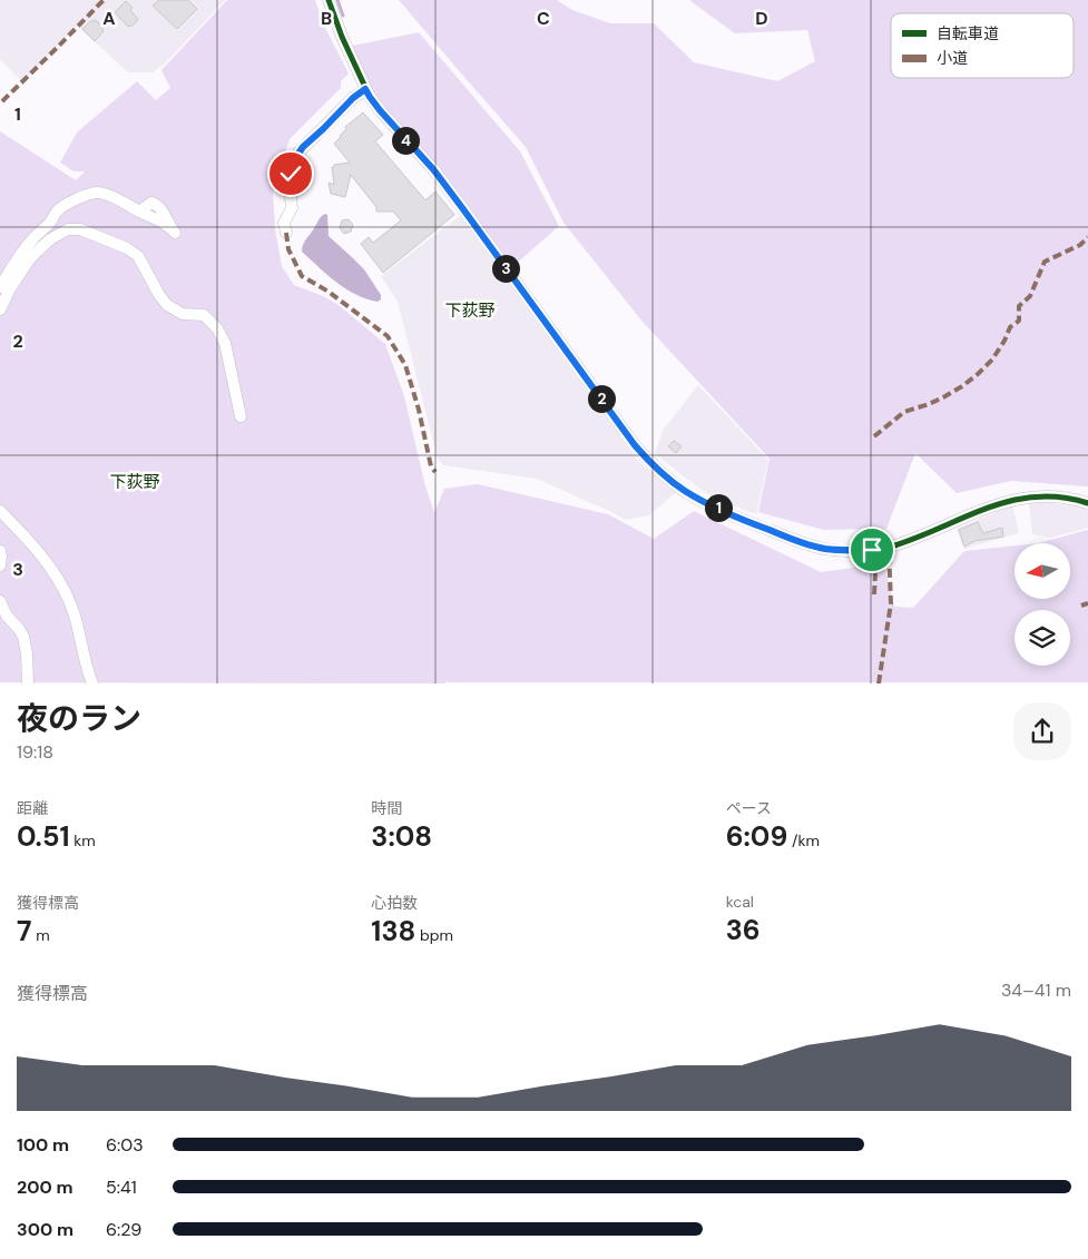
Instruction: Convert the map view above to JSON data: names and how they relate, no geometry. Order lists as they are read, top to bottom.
{
  "districts": ["下荻野", "下荻野"],
  "legend": ["自転車道", "小道"],
  "north": "left",
  "page": {
    "pins": [
      "4",
      "3",
      "2",
      "1"
    ],
    "heading": ["夜のラン", "19:18"],
    "stats": [
      ["距離", "0.51 km"],
      ["時間", "3:08"],
      ["ペース", "6:09 /km"],
      ["獲得標高", "7 m"],
      ["心拍数", "138 bpm"],
      ["kcal", "36"]
    ],
    "chart": ["獲得標高", "34–41 m"],
    "list": [
      {
        "name": "100 m",
        "note": "6:03"
      },
      {
        "name": "200 m",
        "note": "5:41"
      },
      {
        "name": "300 m",
        "note": "6:29"
      }
    ]
  },
  "grid": {
    "columns": [
      "A",
      "B",
      "C",
      "D"
    ],
    "rows": ["1", "2", "3"]
  }
}
